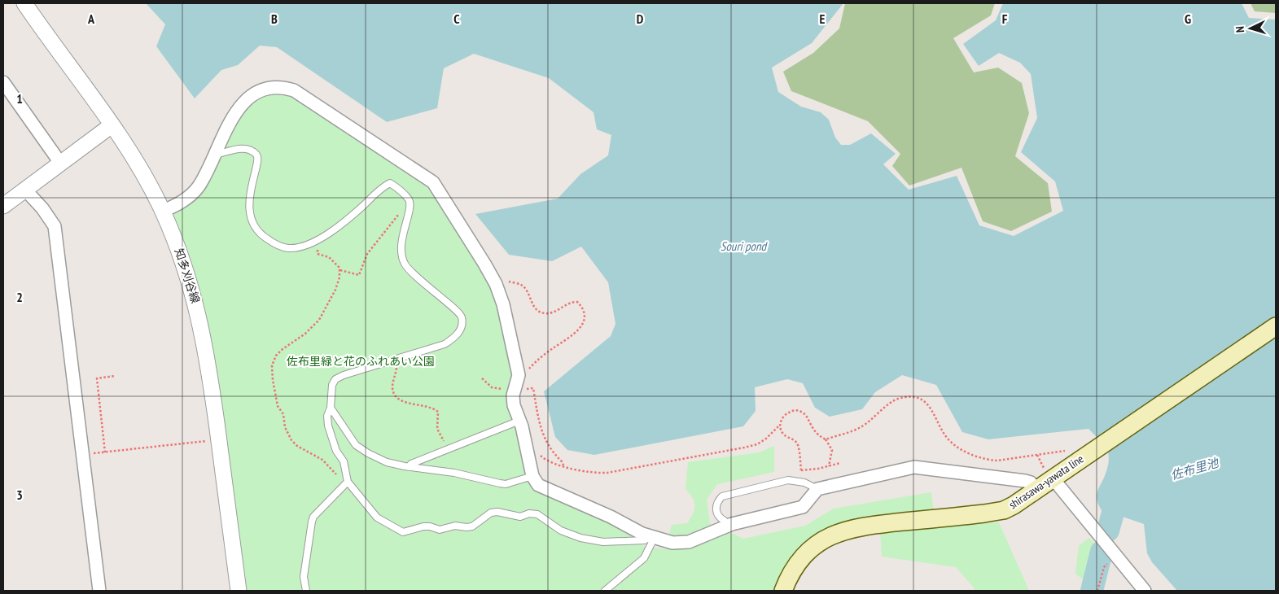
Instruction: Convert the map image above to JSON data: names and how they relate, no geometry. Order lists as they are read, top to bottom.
{
  "streets": {
    "main road": ["shirasawa-yawata line"],
    "street": ["知多刈谷線"]
  },
  "water": ["Souri pond", "佐布里池"],
  "parks": ["佐布里緑と花のふれあい公園"],
  "north": "left",
  "grid": {
    "columns": [
      "A",
      "B",
      "C",
      "D",
      "E",
      "F",
      "G"
    ],
    "rows": ["1", "2", "3"]
  }
}
